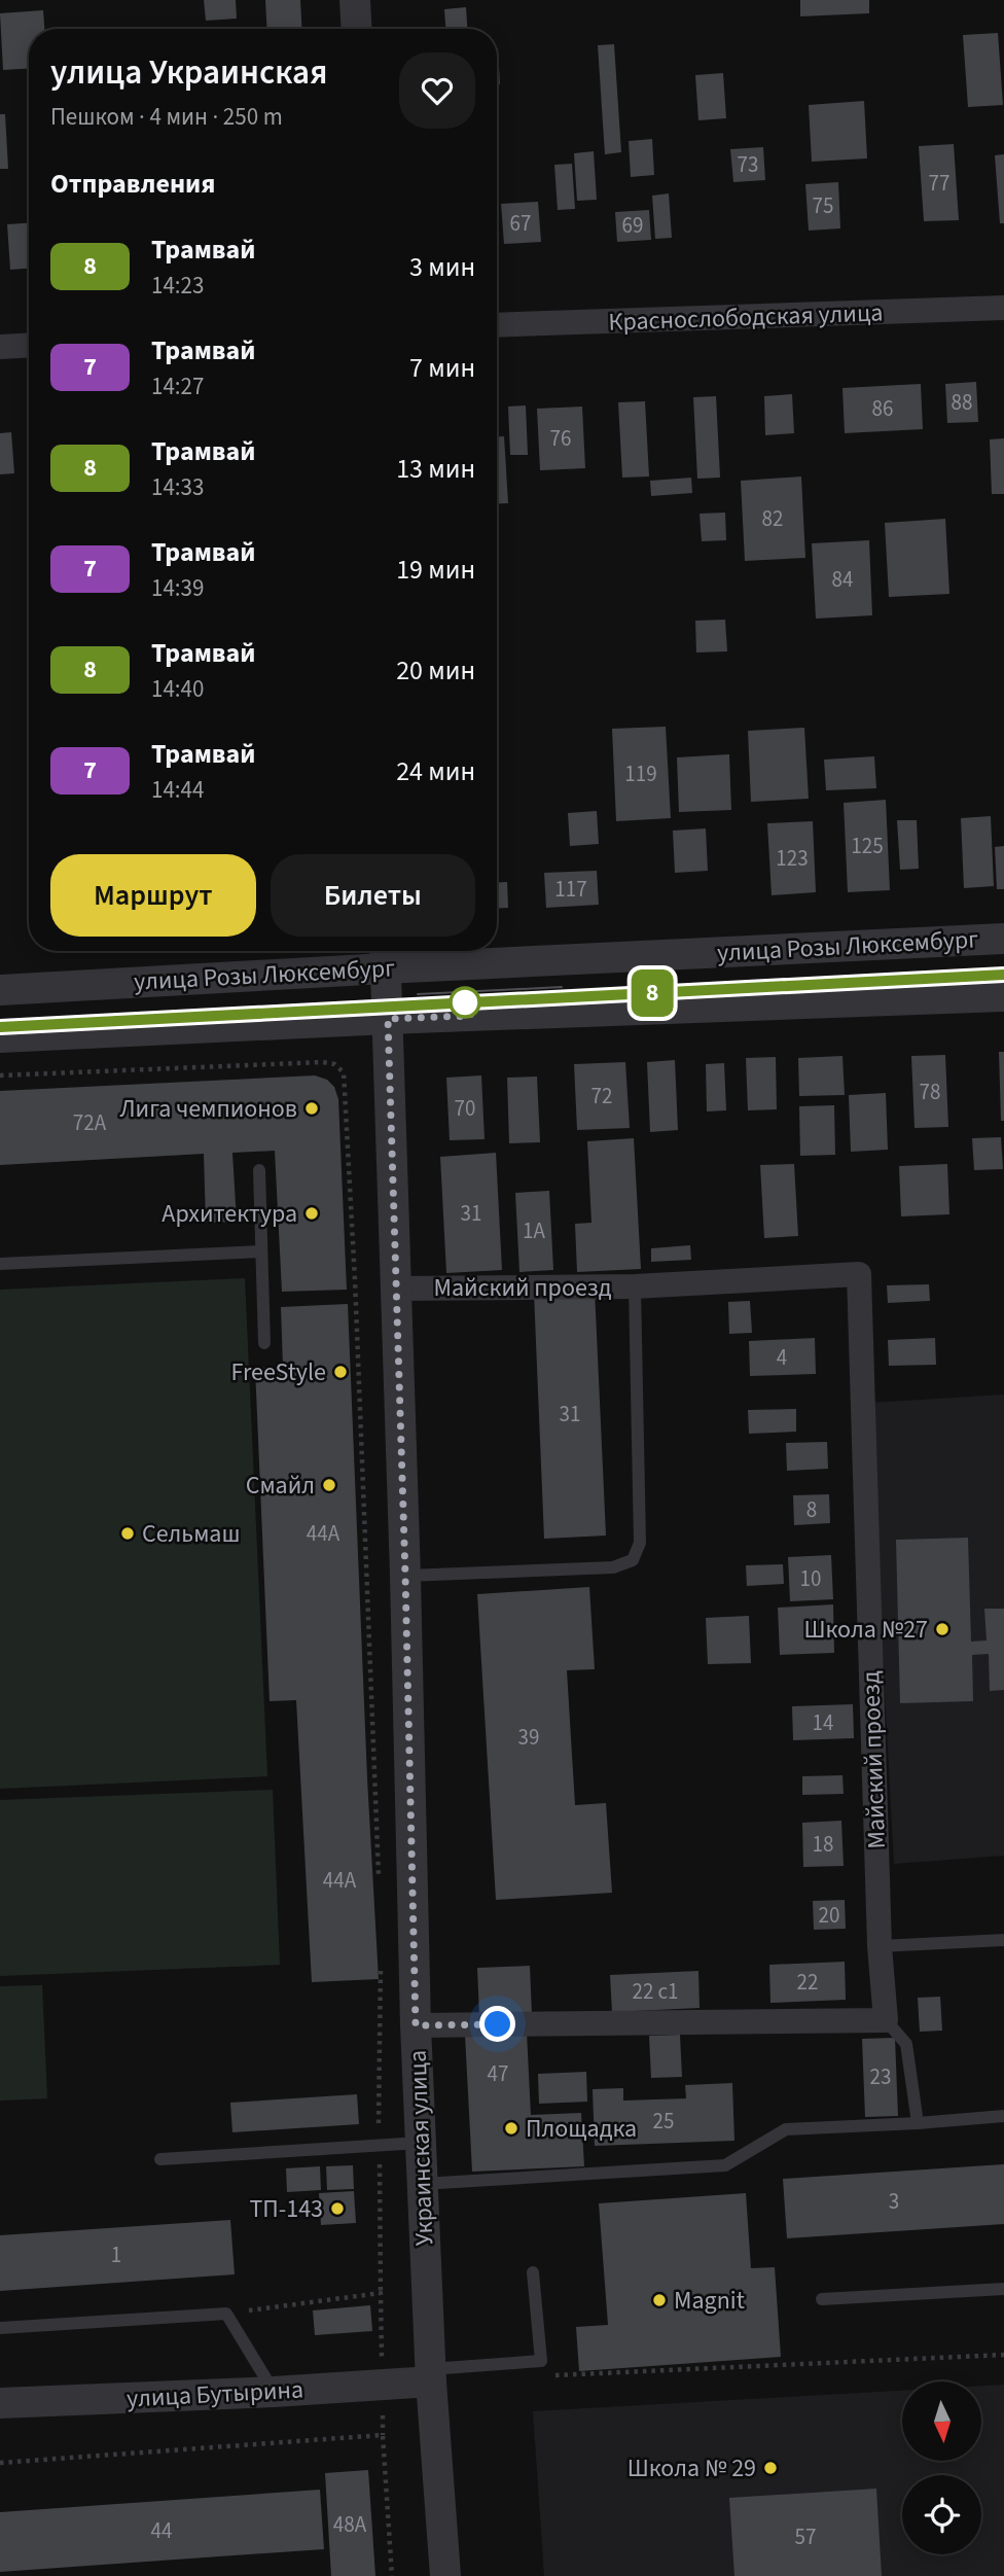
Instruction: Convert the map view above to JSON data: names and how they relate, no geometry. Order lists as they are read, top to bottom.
{
  "streets": {
    "street": [
      "Краснослободская улица",
      "улица Розы Люксембург",
      "Майский проезд",
      "Украинская улица",
      "улица Бутырина"
    ]
  },
  "crossings": [
    ["улица Розы Люксембург", "Украинская улица"],
    ["Майский проезд", "Украинская улица"],
    ["Украинская улица", "улица Бутырина"]
  ],
  "places": [
    "Лига чемпионов",
    "Архитектура",
    "FreeStyle",
    "Смайл",
    "Сельмаш",
    "Школа №27",
    "Площадка",
    "ТП-143",
    "Magnit",
    "Школа № 29"
  ],
  "lines": ["tram line 8"],
  "house_numbers": [
    "73",
    "77",
    "75",
    "67",
    "69",
    "88",
    "86",
    "76",
    "82",
    "84",
    "119",
    "125",
    "123",
    "117",
    "78",
    "72",
    "70",
    "72А",
    "31",
    "1А",
    "4",
    "31",
    "8",
    "44А",
    "10",
    "14",
    "39",
    "18",
    "44А",
    "20",
    "22",
    "22 с1",
    "47",
    "23",
    "25",
    "3",
    "1",
    "48А",
    "44",
    "57"
  ],
  "north": "bottom",
  "page": {
    "on_map": "8",
    "heading": [
      ["улица Украинская", "Пешком · 4 мин · 250 m"],
      "Отправления"
    ],
    "list": [
      {
        "mark": "8",
        "name": "Трамвай",
        "note": "14:23",
        "value": "3 мин"
      },
      {
        "mark": "7",
        "name": "Трамвай",
        "note": "14:27",
        "value": "7 мин"
      },
      {
        "mark": "8",
        "name": "Трамвай",
        "note": "14:33",
        "value": "13 мин"
      },
      {
        "mark": "7",
        "name": "Трамвай",
        "note": "14:39",
        "value": "19 мин"
      },
      {
        "mark": "8",
        "name": "Трамвай",
        "note": "14:40",
        "value": "20 мин"
      },
      {
        "mark": "7",
        "name": "Трамвай",
        "note": "14:44",
        "value": "24 мин"
      }
    ],
    "buttons": ["Маршрут", "Билеты"]
  }
}
